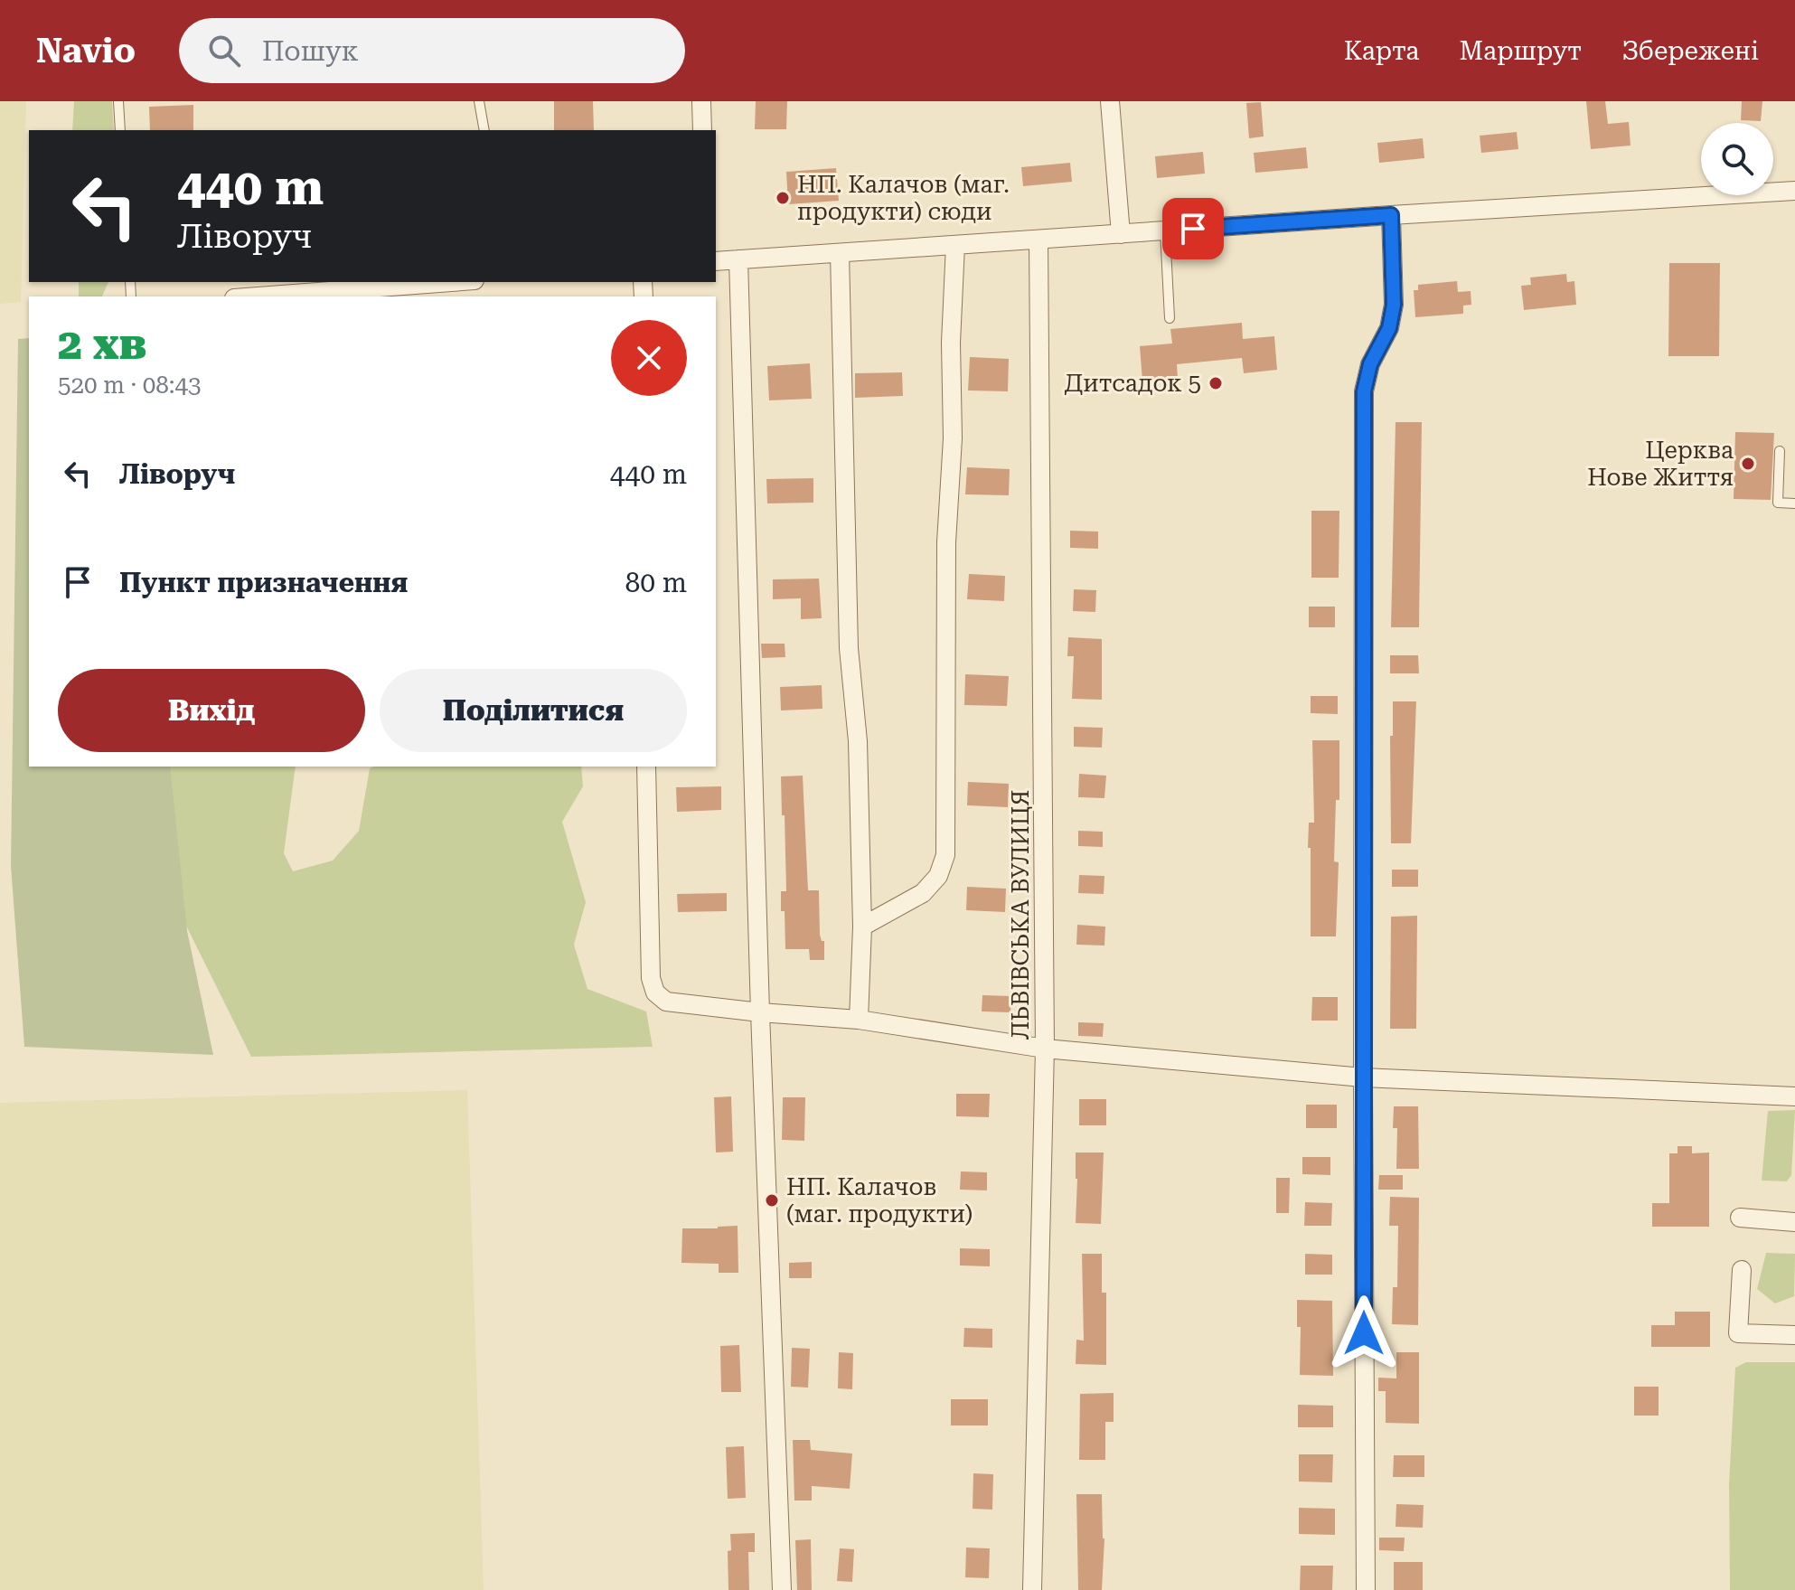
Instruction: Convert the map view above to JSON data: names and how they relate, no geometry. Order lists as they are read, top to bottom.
{
  "streets": {
    "street": ["ЛЬВІВСЬКА ВУЛИЦЯ"]
  },
  "places": [
    "НП. Калачов (маг. продукти) сюди",
    "Дитсадок 5",
    "Церква Нове Життя",
    "НП. Калачов (маг. продукти)"
  ],
  "page": {
    "header": "Navio",
    "search": "Пошук",
    "nav": ["Карта", "Маршрут", "Збережені"],
    "turn": ["440 m", "Ліворуч"],
    "heading": ["2 хв", "520 m · 08:43"],
    "list": [
      {
        "name": "Ліворуч",
        "value": "440 m"
      },
      {
        "name": "Пункт призначення",
        "value": "80 m"
      }
    ],
    "buttons": ["Вихід", "Поділитися"]
  }
}
